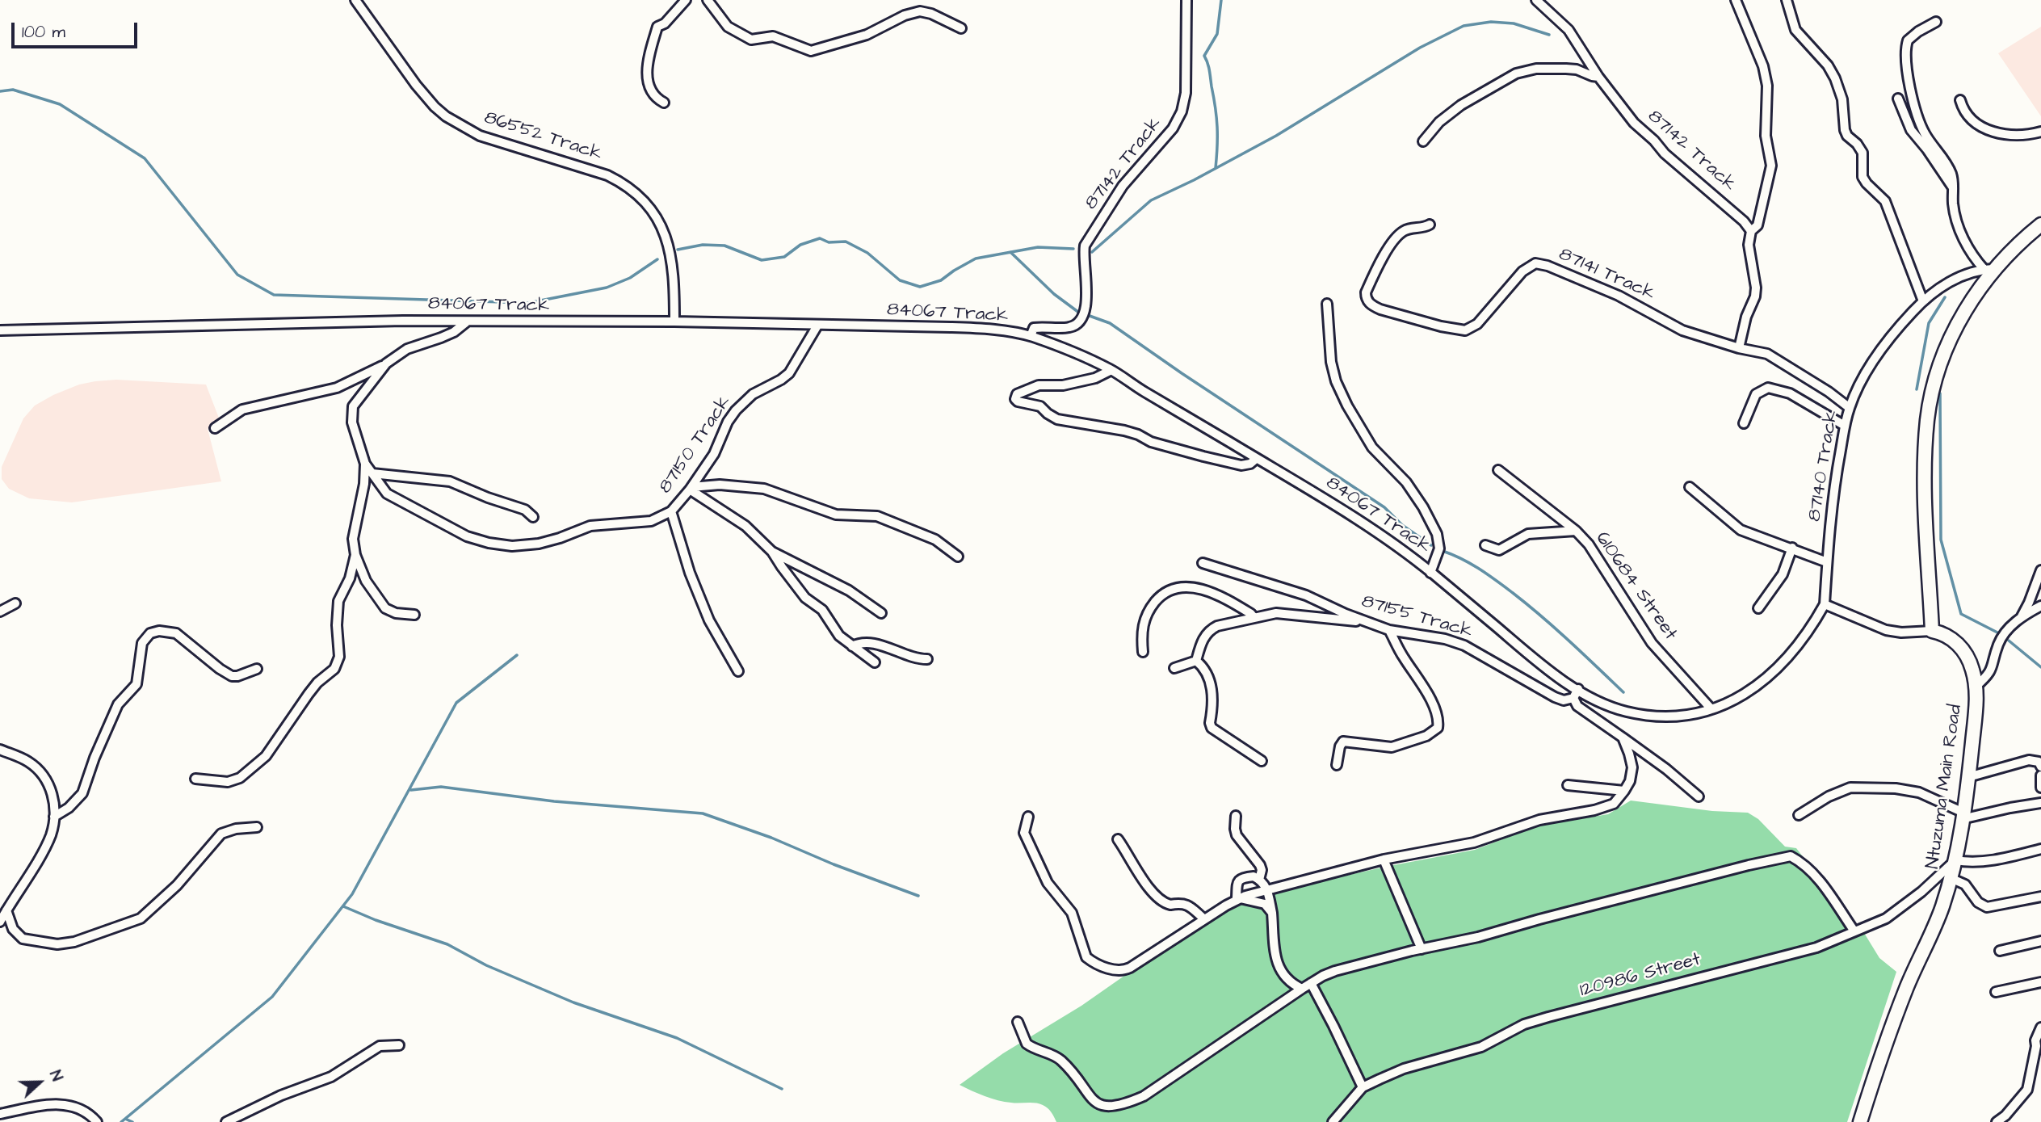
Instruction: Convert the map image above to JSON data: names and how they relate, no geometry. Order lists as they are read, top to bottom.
{
  "streets": {
    "main road": ["Ntuzuma Main Road"],
    "street": [
      "86552 Track",
      "87142 Track",
      "87141 Track",
      "84067 Track",
      "87150 Track",
      "87140 Track",
      "610684 Street",
      "87155 Track",
      "120986 Street"
    ]
  },
  "crossings": [
    ["86552 Track", "84067 Track"],
    ["87142 Track", "84067 Track"],
    ["87141 Track", "87140 Track"],
    ["84067 Track", "87150 Track"],
    ["84067 Track", "87140 Track"],
    ["84067 Track", "610684 Street"],
    ["Ntuzuma Main Road", "120986 Street"]
  ],
  "scale_bar": "100 m",
  "north": "right"
}
